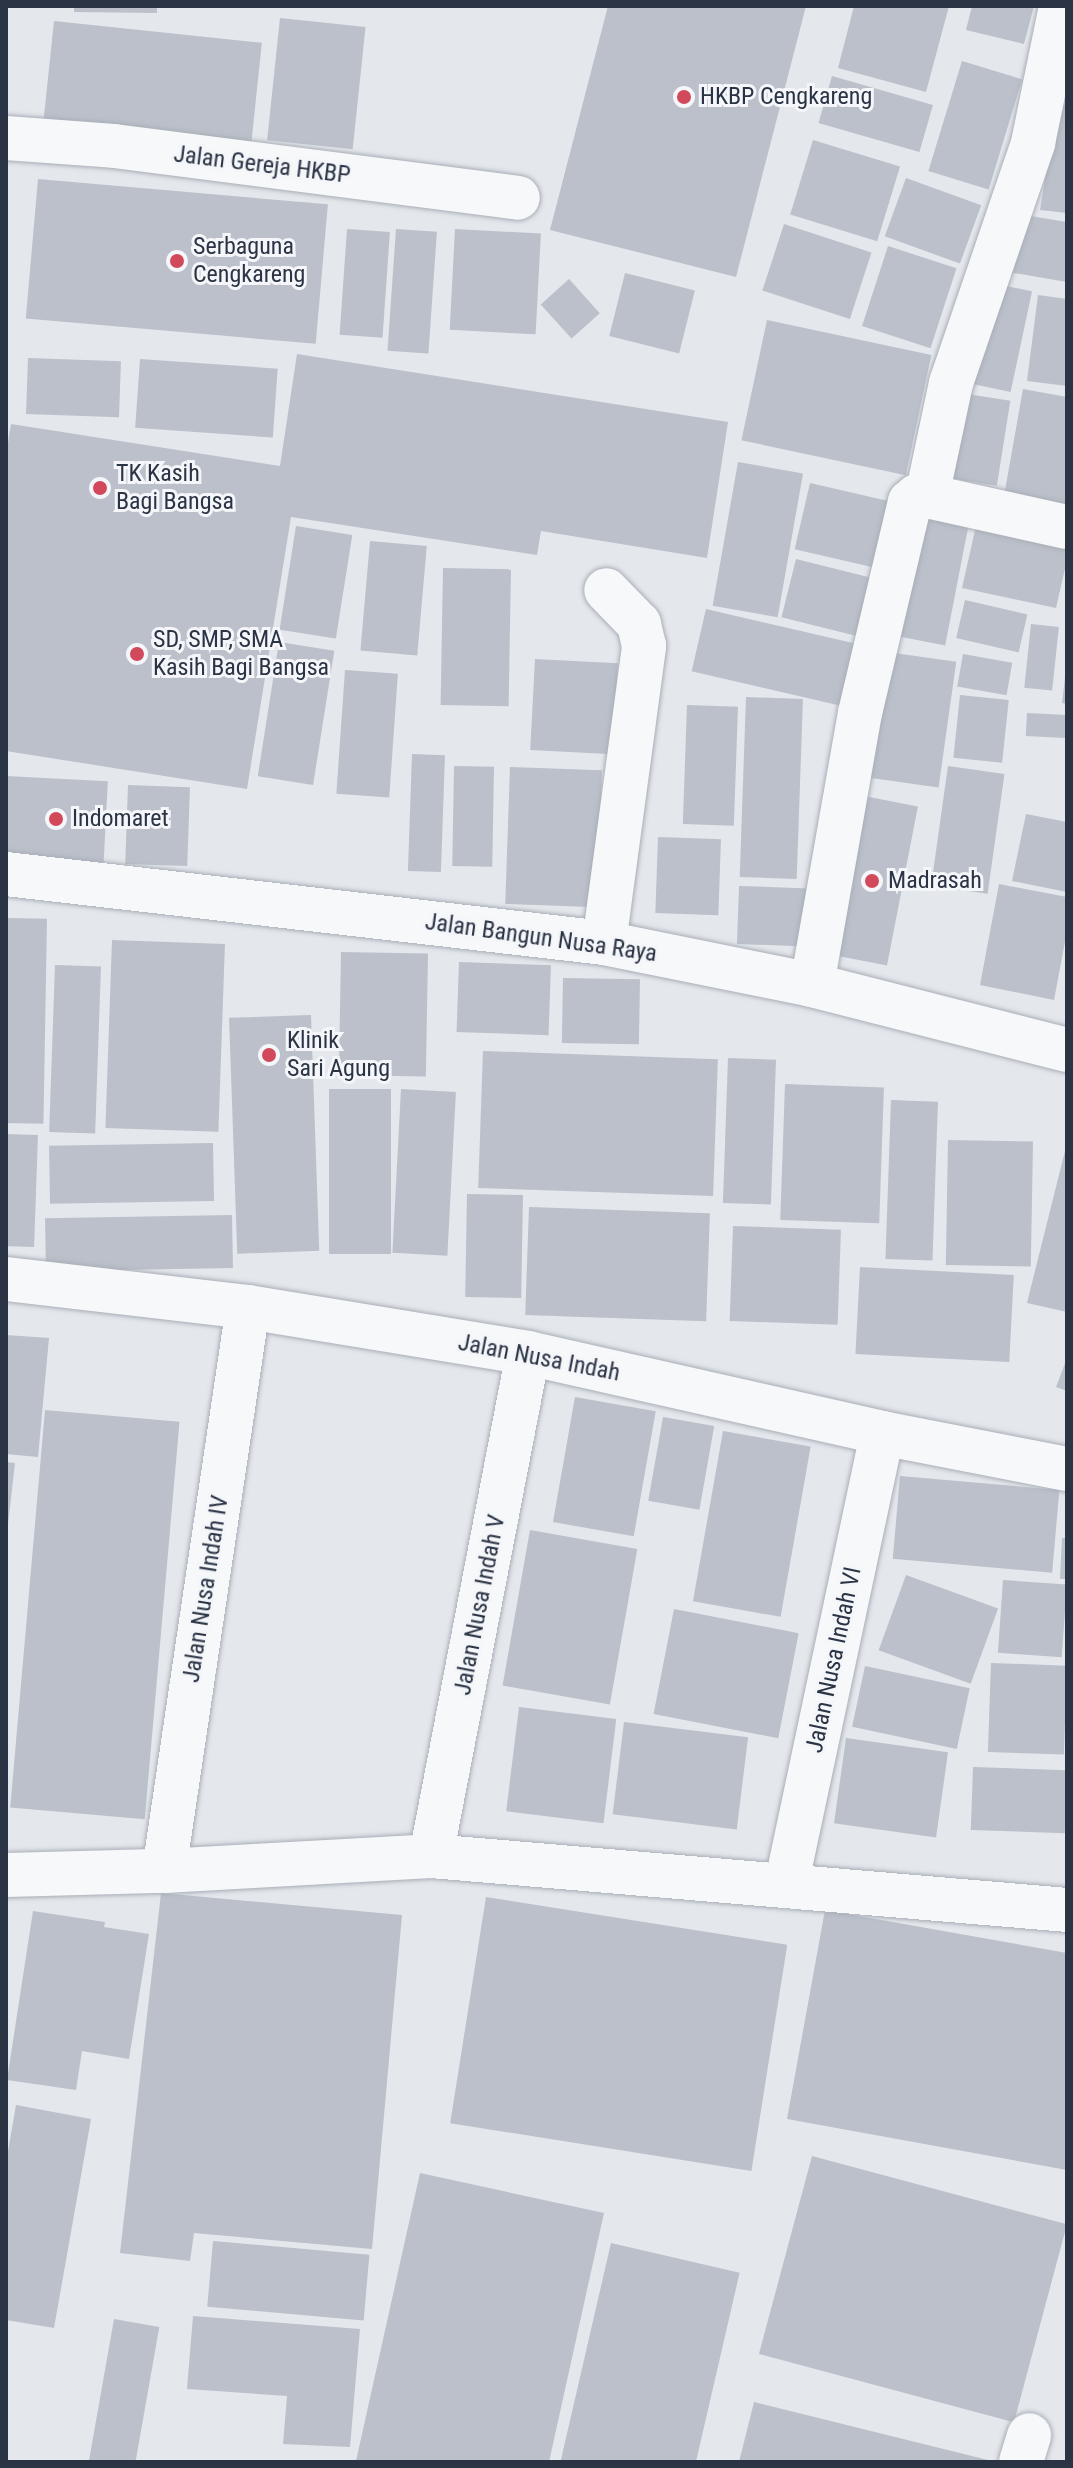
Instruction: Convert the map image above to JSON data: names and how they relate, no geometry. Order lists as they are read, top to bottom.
{
  "streets": {
    "street": [
      "Jalan Gereja HKBP",
      "Jalan Bangun Nusa Raya",
      "Jalan Nusa Indah",
      "Jalan Nusa Indah IV",
      "Jalan Nusa Indah V",
      "Jalan Nusa Indah VI"
    ]
  },
  "crossings": [
    ["Jalan Nusa Indah", "Jalan Nusa Indah IV"],
    ["Jalan Nusa Indah", "Jalan Nusa Indah V"],
    ["Jalan Nusa Indah", "Jalan Nusa Indah VI"]
  ],
  "places": [
    "HKBP Cengkareng",
    "Serbaguna Cengkareng",
    "TK Kasih Bagi Bangsa",
    "SD, SMP, SMA Kasih Bagi Bangsa",
    "Indomaret",
    "Madrasah",
    "Klinik Sari Agung"
  ]
}
